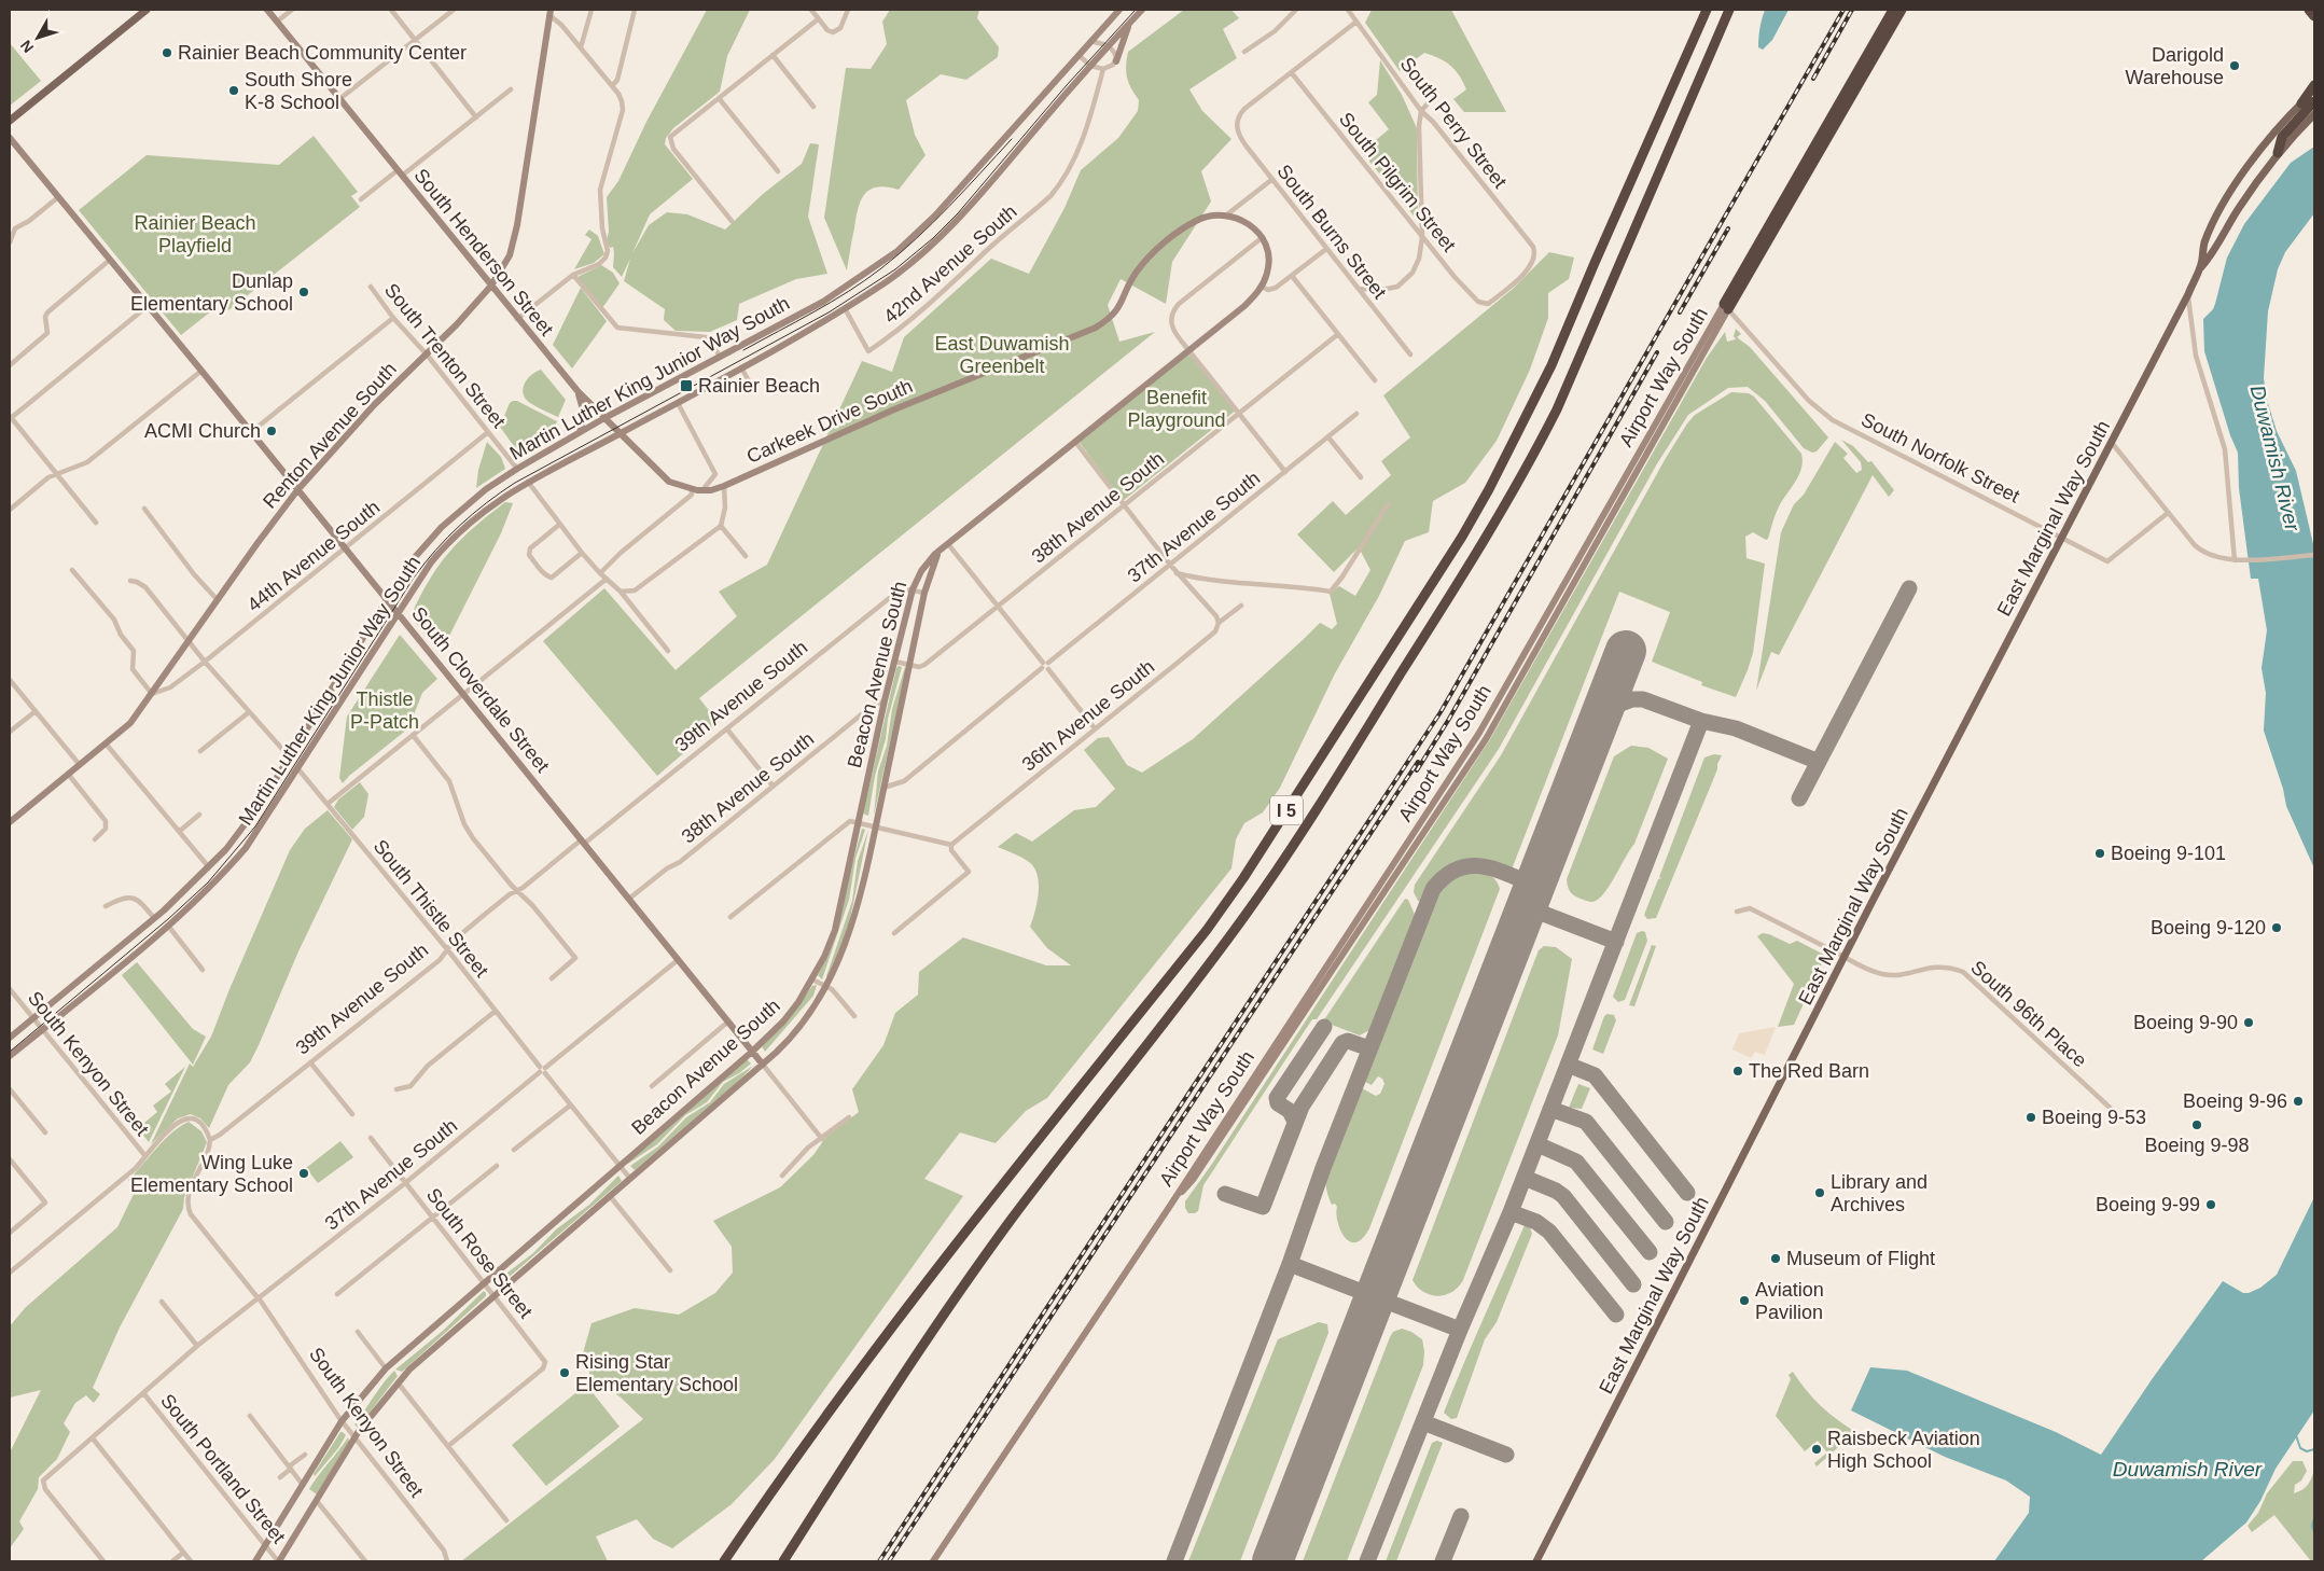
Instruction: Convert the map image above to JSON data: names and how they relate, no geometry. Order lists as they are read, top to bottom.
{
  "streets": {
    "highway": ["I 5"],
    "main road": [
      "South Henderson Street",
      "Airport Way South",
      "Martin Luther King Junior Way South",
      "Carkeek Drive South",
      "Renton Avenue South",
      "East Marginal Way South",
      "Beacon Avenue South",
      "South Cloverdale Street"
    ],
    "street": [
      "South Perry Street",
      "South Pilgrim Street",
      "South Burns Street",
      "42nd Avenue South",
      "South Trenton Street",
      "South Norfolk Street",
      "38th Avenue South",
      "37th Avenue South",
      "44th Avenue South",
      "39th Avenue South",
      "36th Avenue South",
      "South Thistle Street",
      "South 96th Place",
      "South Kenyon Street",
      "South Rose Street",
      "South Portland Street"
    ]
  },
  "crossings": [
    ["South Perry Street", "South Pilgrim Street"],
    ["South Pilgrim Street", "South Burns Street"],
    ["South Henderson Street", "Martin Luther King Junior Way South"],
    ["South Henderson Street", "Carkeek Drive South"],
    ["South Henderson Street", "Renton Avenue South"],
    ["42nd Avenue South", "Martin Luther King Junior Way South"],
    ["South Trenton Street", "Martin Luther King Junior Way South"],
    ["South Trenton Street", "Renton Avenue South"],
    ["South Trenton Street", "44th Avenue South"],
    ["Airport Way South", "South Norfolk Street"],
    ["Martin Luther King Junior Way South", "South Cloverdale Street"],
    ["Martin Luther King Junior Way South", "South Thistle Street"],
    ["Martin Luther King Junior Way South", "South Kenyon Street"],
    ["Renton Avenue South", "44th Avenue South"],
    ["Renton Avenue South", "South Cloverdale Street"],
    ["South Norfolk Street", "East Marginal Way South"],
    ["38th Avenue South", "Beacon Avenue South"],
    ["38th Avenue South", "South Cloverdale Street"],
    ["East Marginal Way South", "South 96th Place"],
    ["37th Avenue South", "Beacon Avenue South"],
    ["37th Avenue South", "South Cloverdale Street"],
    ["37th Avenue South", "South Thistle Street"],
    ["37th Avenue South", "South Kenyon Street"],
    ["37th Avenue South", "South Rose Street"],
    ["37th Avenue South", "South Portland Street"],
    ["44th Avenue South", "South Cloverdale Street"],
    ["Beacon Avenue South", "South Cloverdale Street"],
    ["Beacon Avenue South", "39th Avenue South"],
    ["Beacon Avenue South", "South Thistle Street"],
    ["Beacon Avenue South", "South Kenyon Street"],
    ["Beacon Avenue South", "South Rose Street"],
    ["Beacon Avenue South", "South Portland Street"],
    ["South Cloverdale Street", "39th Avenue South"],
    ["39th Avenue South", "South Thistle Street"],
    ["39th Avenue South", "South Kenyon Street"]
  ],
  "water": ["Duwamish River"],
  "parks": [
    "Rainier Beach Playfield",
    "East Duwamish Greenbelt",
    "Benefit Playground",
    "Thistle P-Patch"
  ],
  "places": {
    "other": [
      "Rainier Beach Community Center",
      "Darigold Warehouse",
      "South Shore K-8 School",
      "Dunlap Elementary School",
      "ACMI Church",
      "Boeing 9-101",
      "Boeing 9-120",
      "Boeing 9-90",
      "The Red Barn",
      "Boeing 9-96",
      "Boeing 9-53",
      "Boeing 9-98",
      "Wing Luke Elementary School",
      "Library and Archives",
      "Boeing 9-99",
      "Museum of Flight",
      "Aviation Pavilion",
      "Rising Star Elementary School",
      "Raisbeck Aviation High School"
    ],
    "transit": ["Rainier Beach"]
  },
  "north": "bottom left"
}
